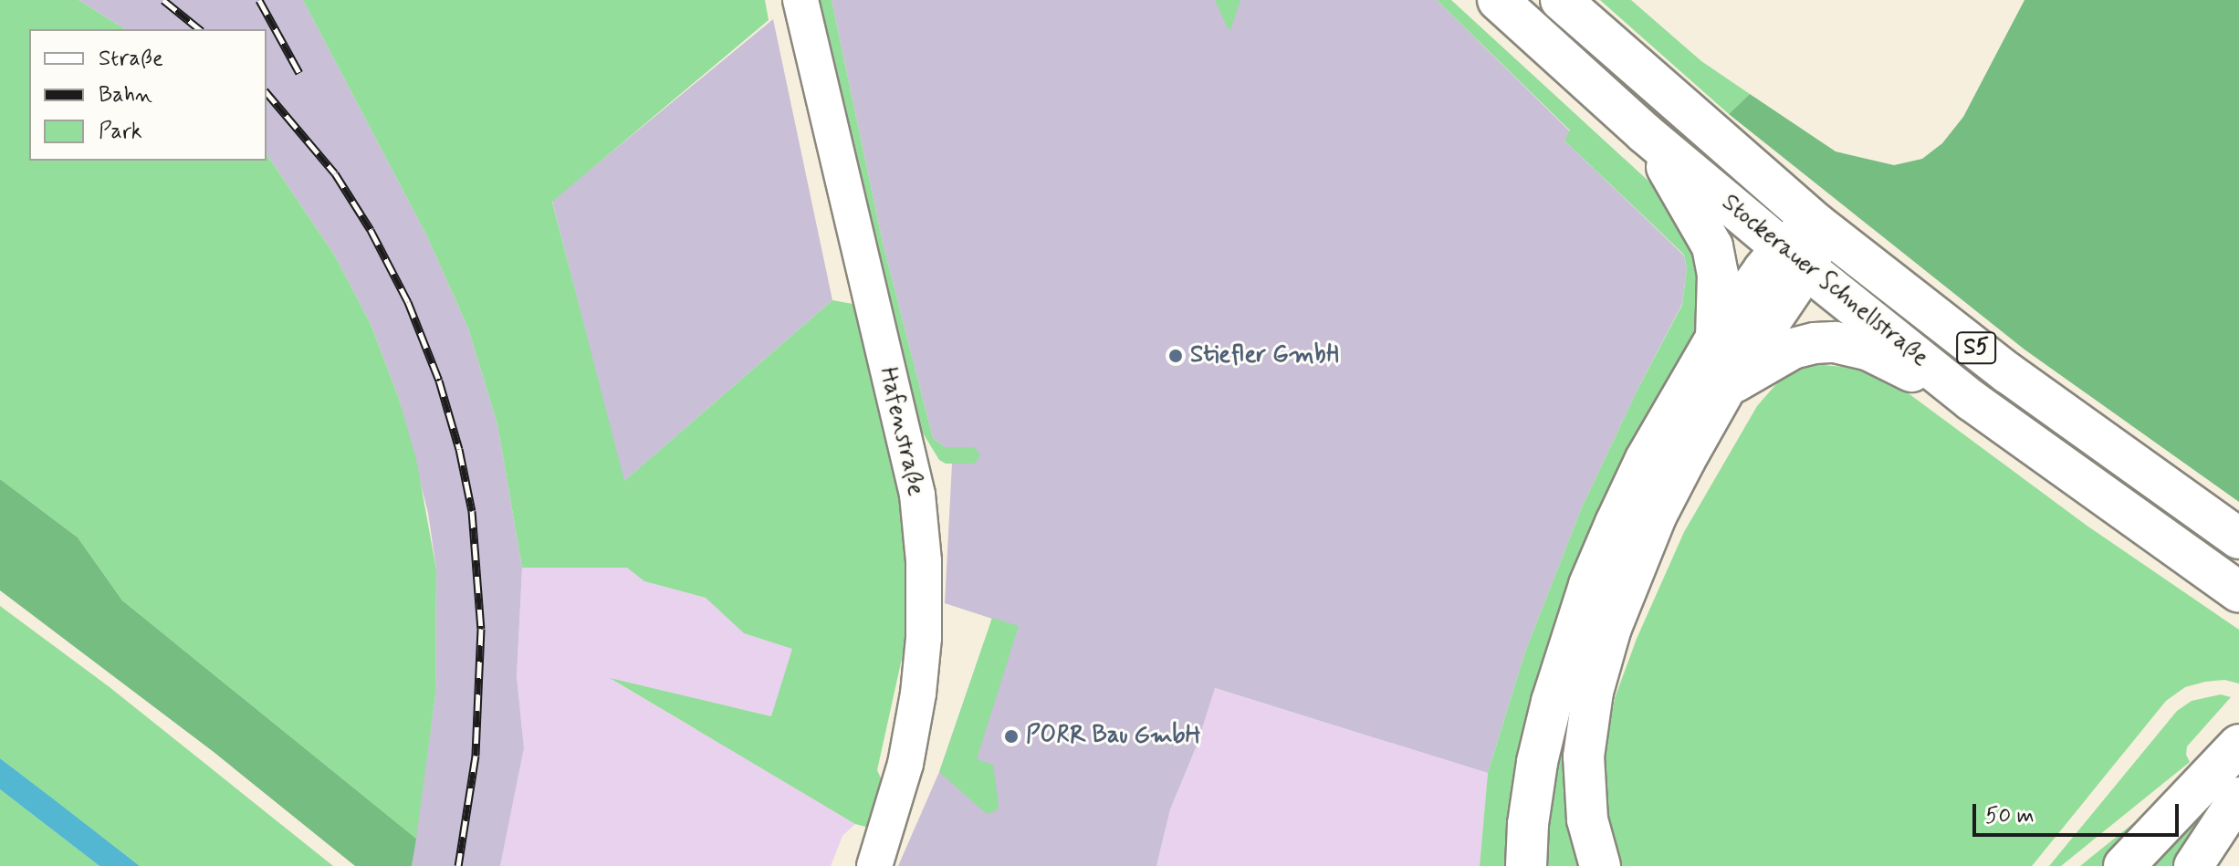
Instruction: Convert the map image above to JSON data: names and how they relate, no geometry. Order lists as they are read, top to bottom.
{
  "streets": {
    "highway": ["Stockerauer Schnellstraße", "S5"],
    "street": ["Hafenstraße"]
  },
  "places": ["Stiefler GmbH", "PORR Bau GmbH"],
  "legend": ["Straße", "Bahn", "Park"],
  "scale_bar": "50 m"
}
